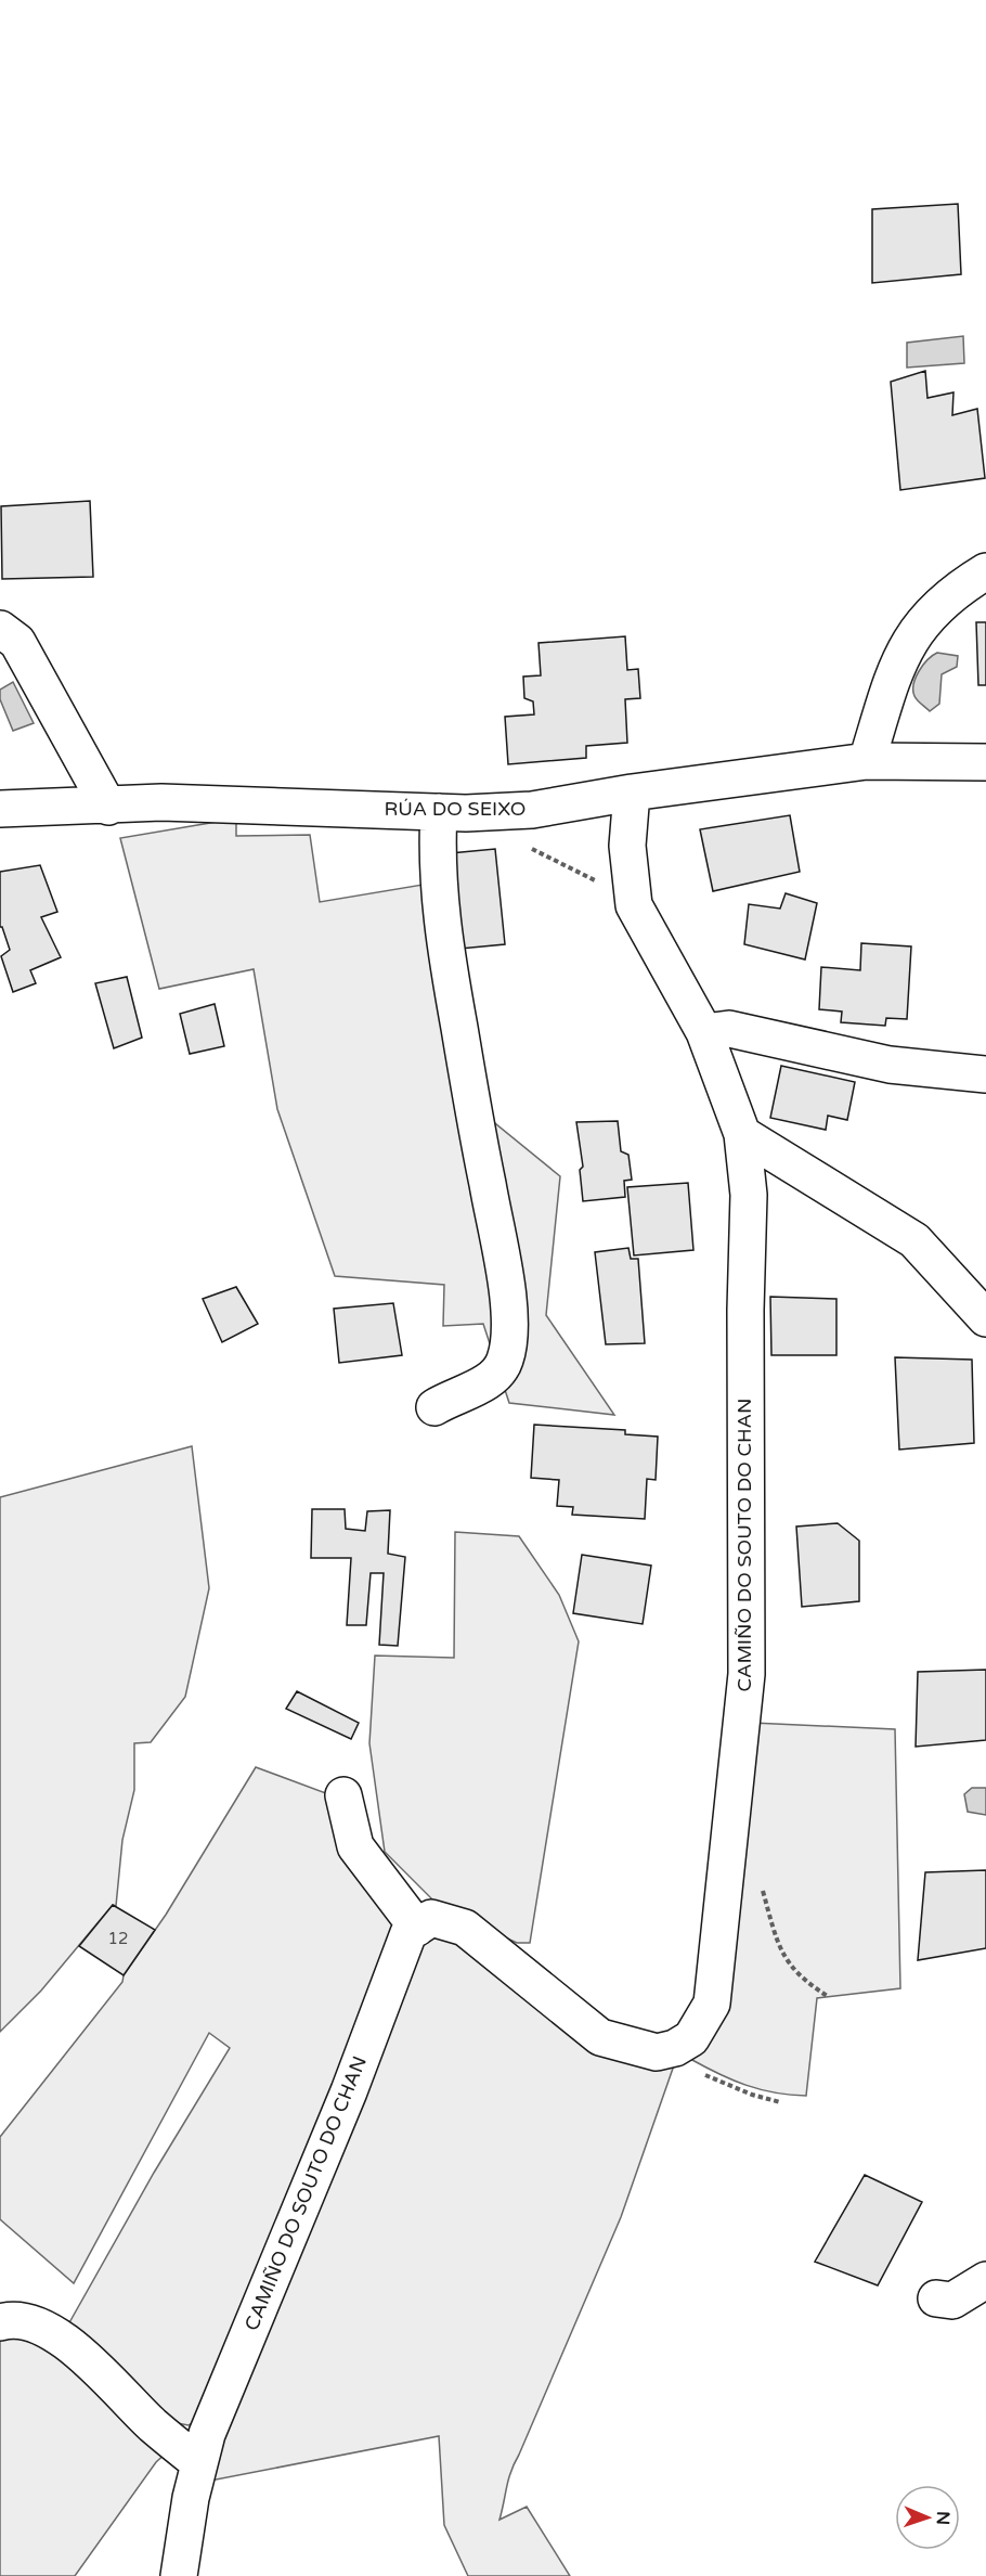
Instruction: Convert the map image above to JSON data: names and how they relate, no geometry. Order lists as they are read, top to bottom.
{
  "streets": {
    "street": ["RÚA DO SEIXO", "CAMIÑO DO SOUTO DO CHAN"]
  },
  "crossings": [
    ["RÚA DO SEIXO", "CAMIÑO DO SOUTO DO CHAN"]
  ],
  "house_numbers": ["12"],
  "north": "right"
}
